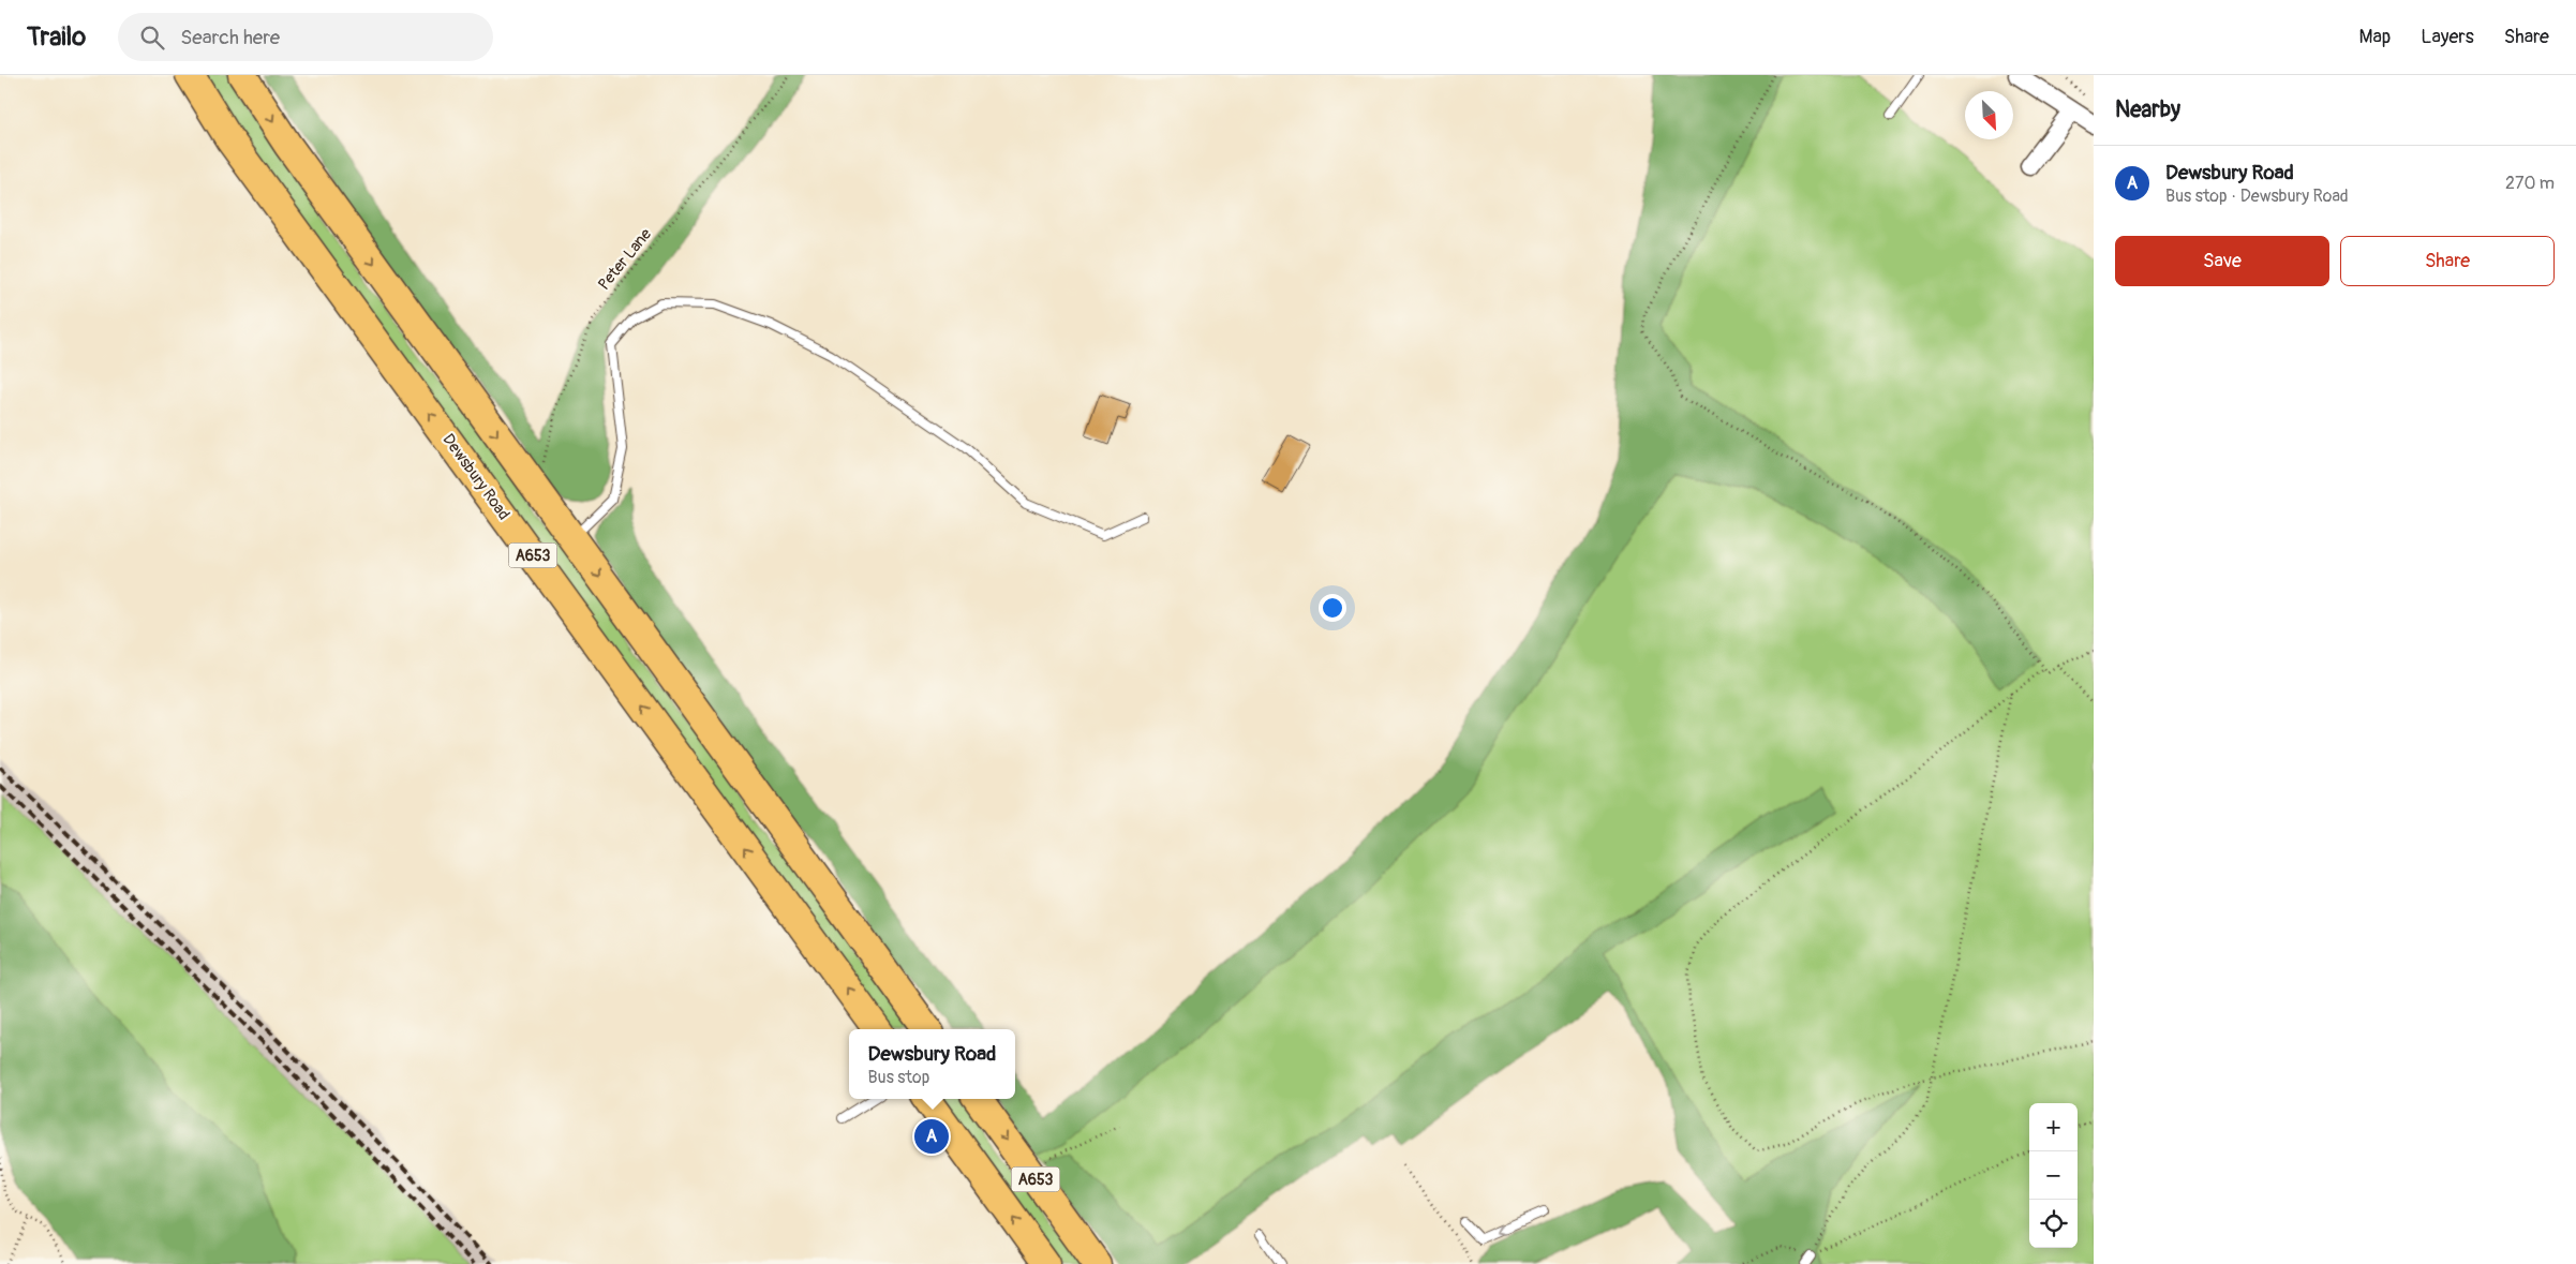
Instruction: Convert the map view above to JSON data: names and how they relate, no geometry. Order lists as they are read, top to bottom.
{
  "streets": {
    "highway": ["Dewsbury Road", "A653"],
    "path": ["Peter Lane"]
  },
  "crossings": [
    ["Peter Lane", "A653"]
  ],
  "north": "bottom right",
  "page": {
    "header": "Trailo",
    "search": "Search here",
    "nav": ["Map", "Layers", "Share"],
    "heading": "Nearby",
    "list": [
      {
        "mark": "A",
        "name": "Dewsbury Road",
        "note": "Bus stop · Dewsbury Road",
        "value": "270 m"
      }
    ],
    "buttons": ["Save", "Share"],
    "popup": ["Dewsbury Road", "Bus stop"],
    "map_buttons": ["+", "−"],
    "pins": "A"
  }
}
